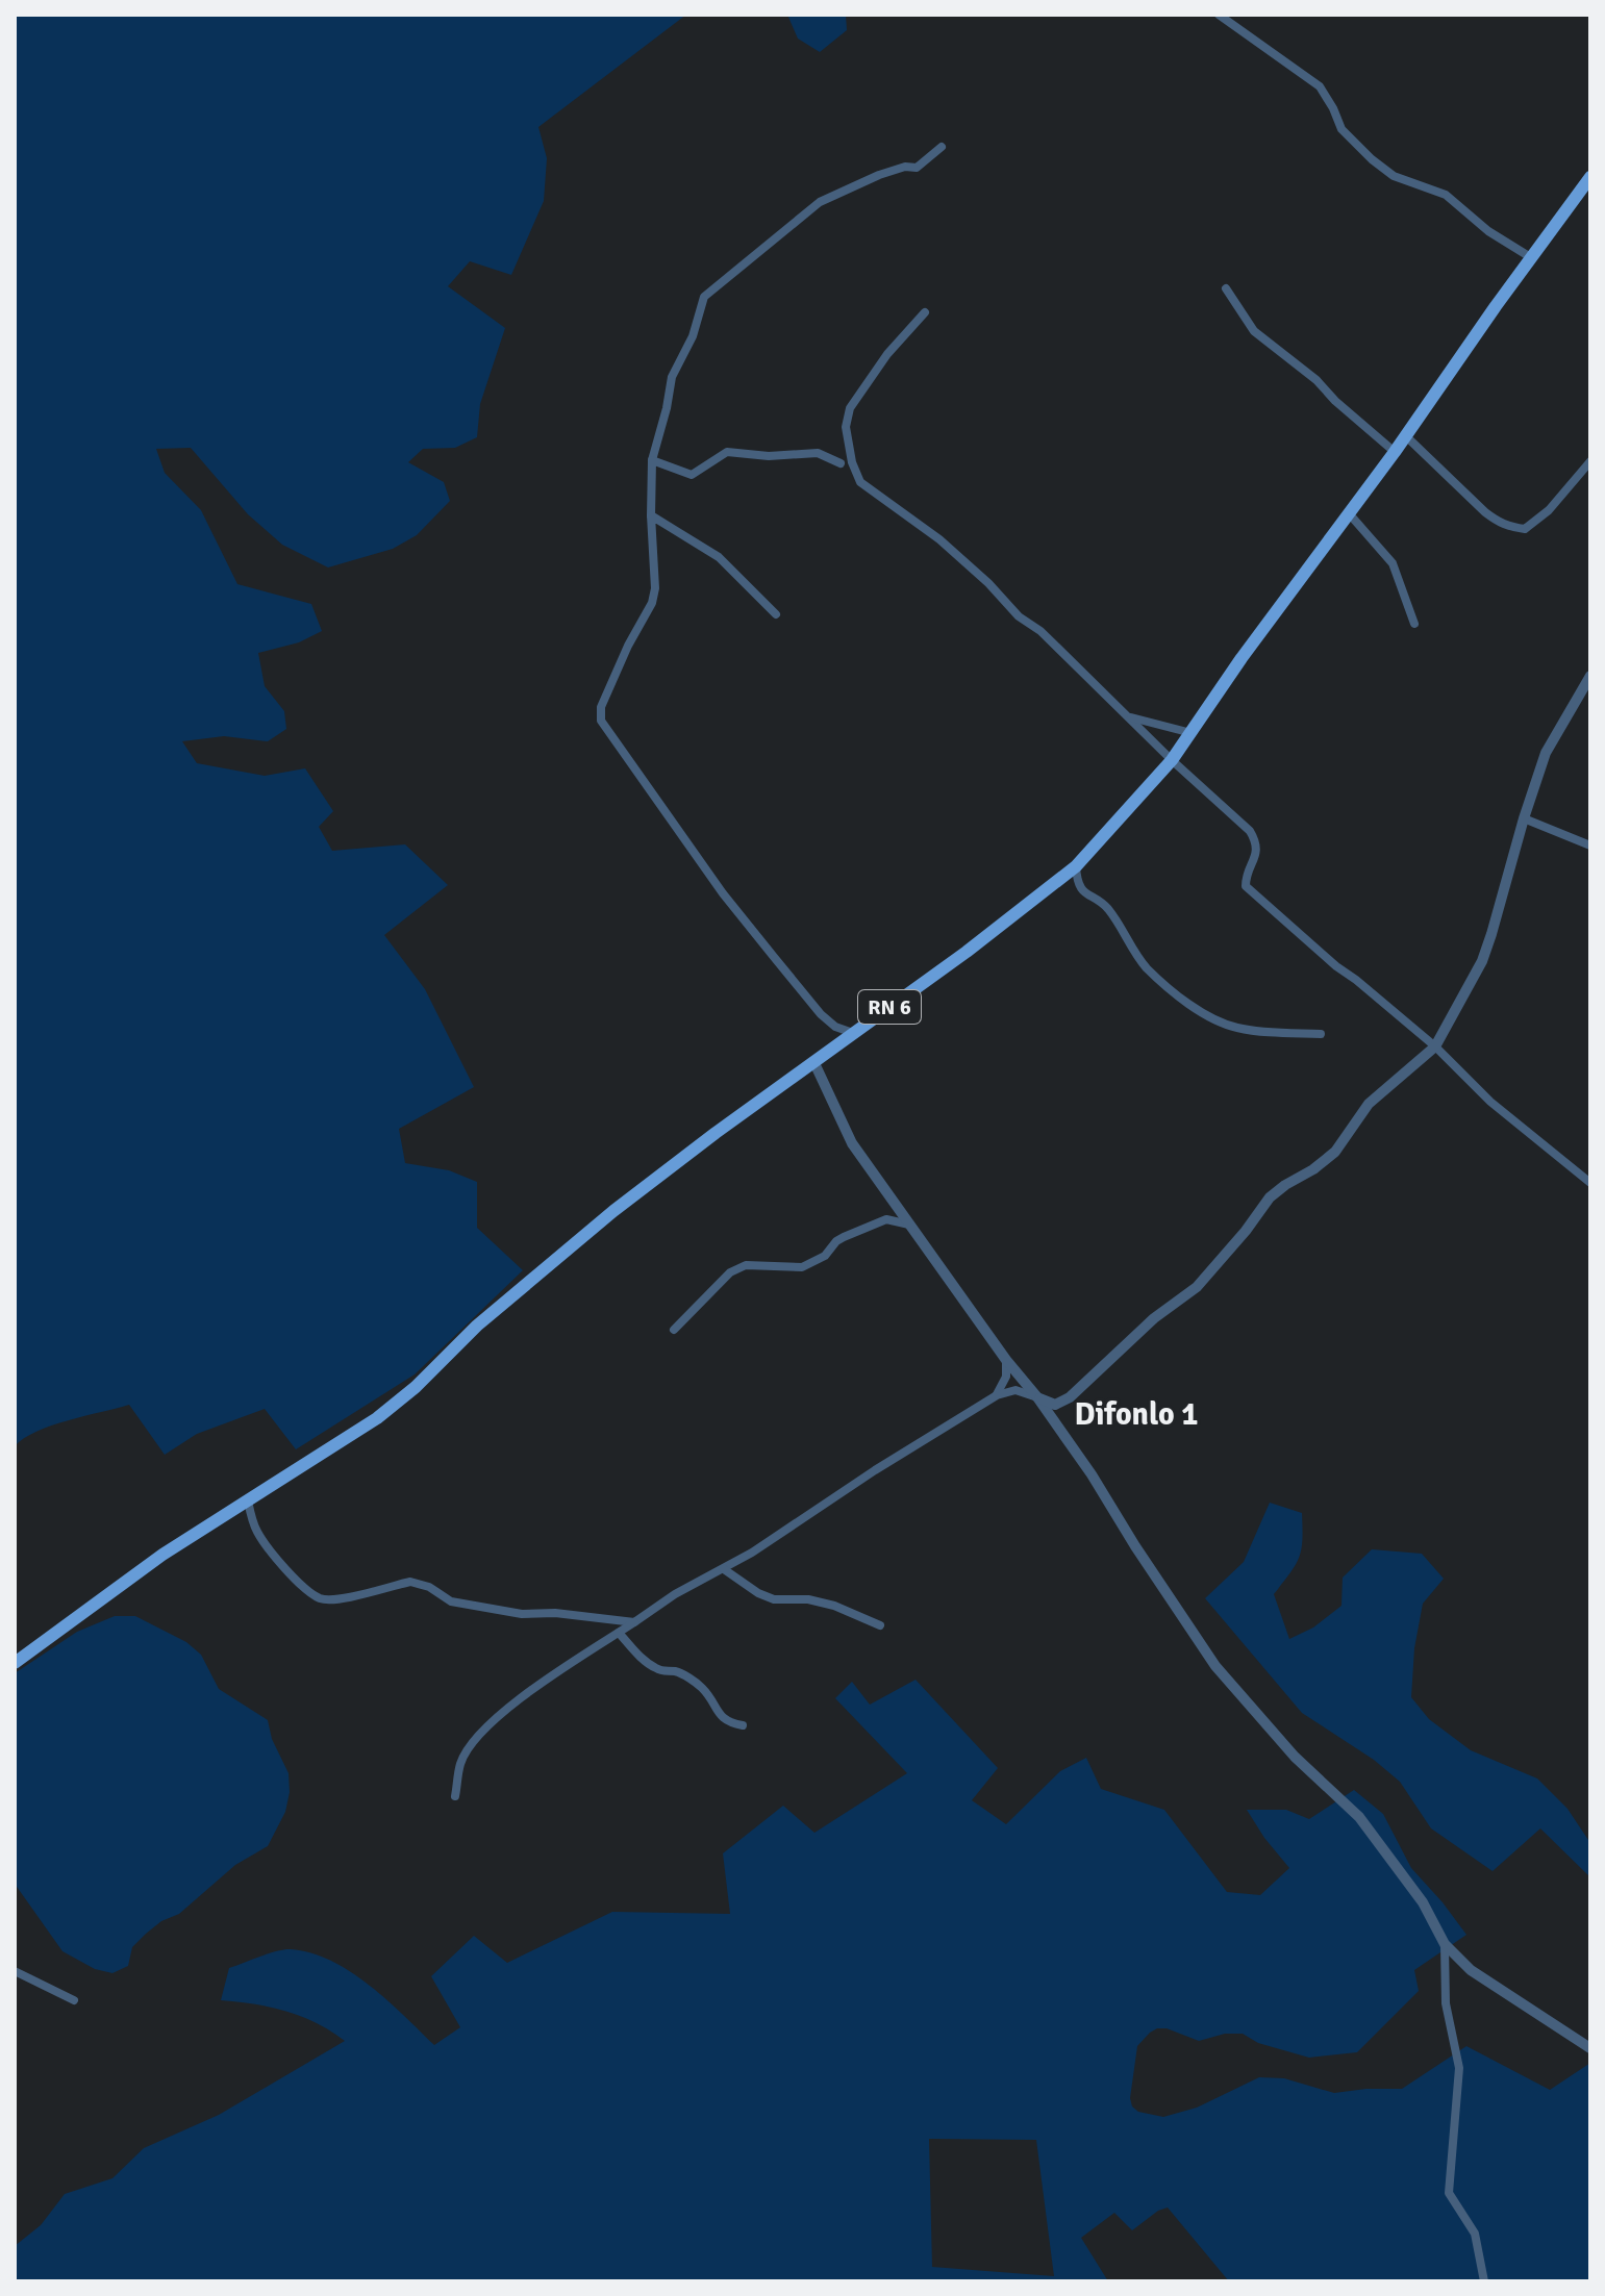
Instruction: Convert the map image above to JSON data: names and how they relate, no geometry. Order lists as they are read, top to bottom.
{
  "streets": {
    "main road": ["RN 6"]
  },
  "districts": ["Difonlo 1"]
}
